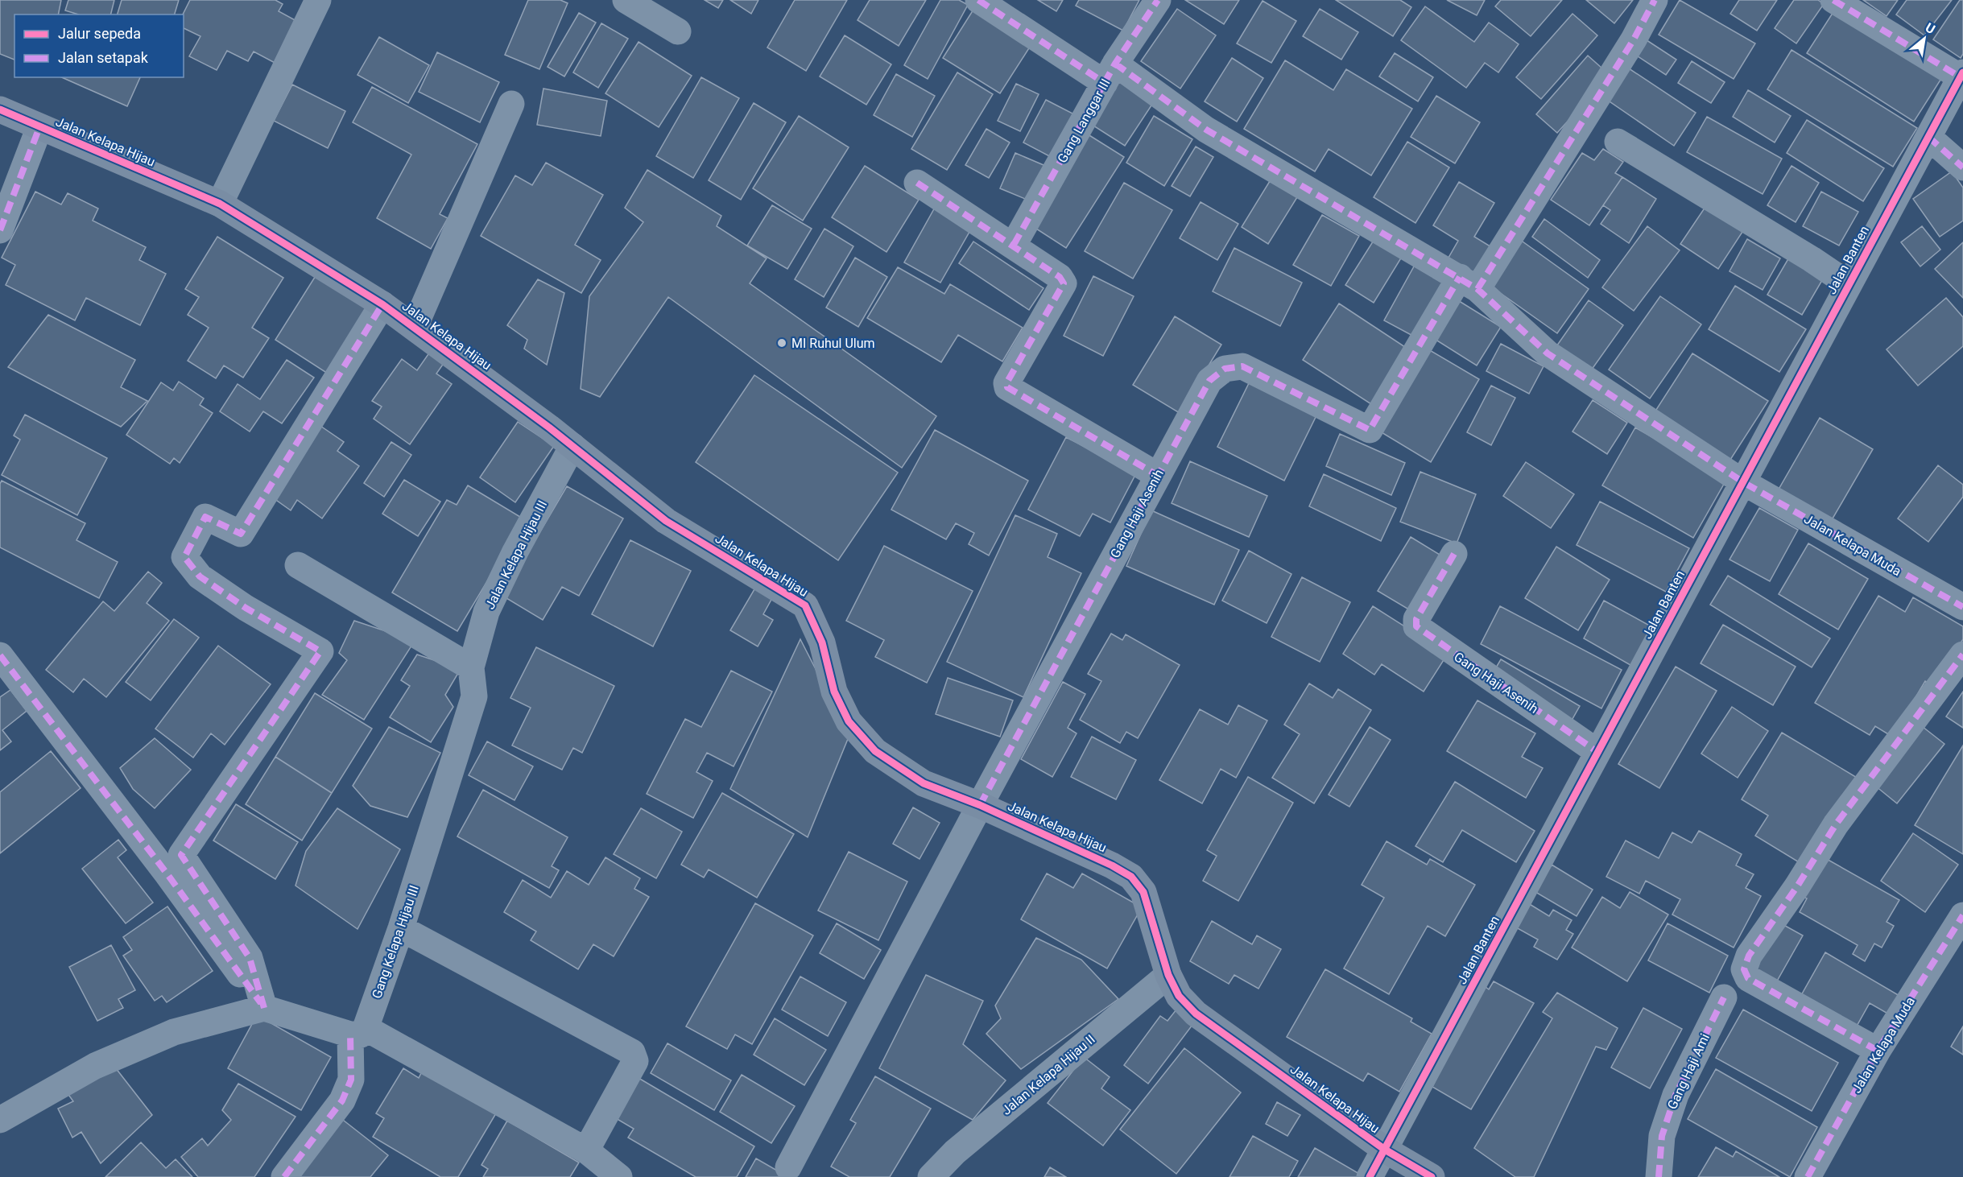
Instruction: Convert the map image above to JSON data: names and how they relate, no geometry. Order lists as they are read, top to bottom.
{
  "streets": {
    "street": [
      "Gang Langgar III",
      "Jalan Kelapa Hijau",
      "Jalan Banten",
      "Gang Haji Asenih",
      "Jalan Kelapa Muda",
      "Jalan Kelapa Hijau III",
      "Gang Kelapa Hijau III",
      "Gang Haji Ami",
      "Jalan Kelapa Hijau II"
    ]
  },
  "crossings": [
    ["Gang Langgar III", "Jalan Kelapa Muda"],
    ["Jalan Kelapa Hijau", "Jalan Banten"],
    ["Jalan Kelapa Hijau", "Gang Haji Asenih"],
    ["Jalan Kelapa Hijau", "Jalan Kelapa Hijau III"],
    ["Jalan Kelapa Hijau", "Jalan Kelapa Hijau II"],
    ["Jalan Banten", "Gang Haji Asenih"],
    ["Jalan Banten", "Jalan Kelapa Muda"],
    ["Gang Haji Asenih", "Jalan Kelapa Muda"],
    ["Jalan Kelapa Hijau III", "Gang Kelapa Hijau III"]
  ],
  "places": ["MI Ruhul Ulum"],
  "legend": ["Jalur sepeda", "Jalan setapak"],
  "north": "top right"
}
